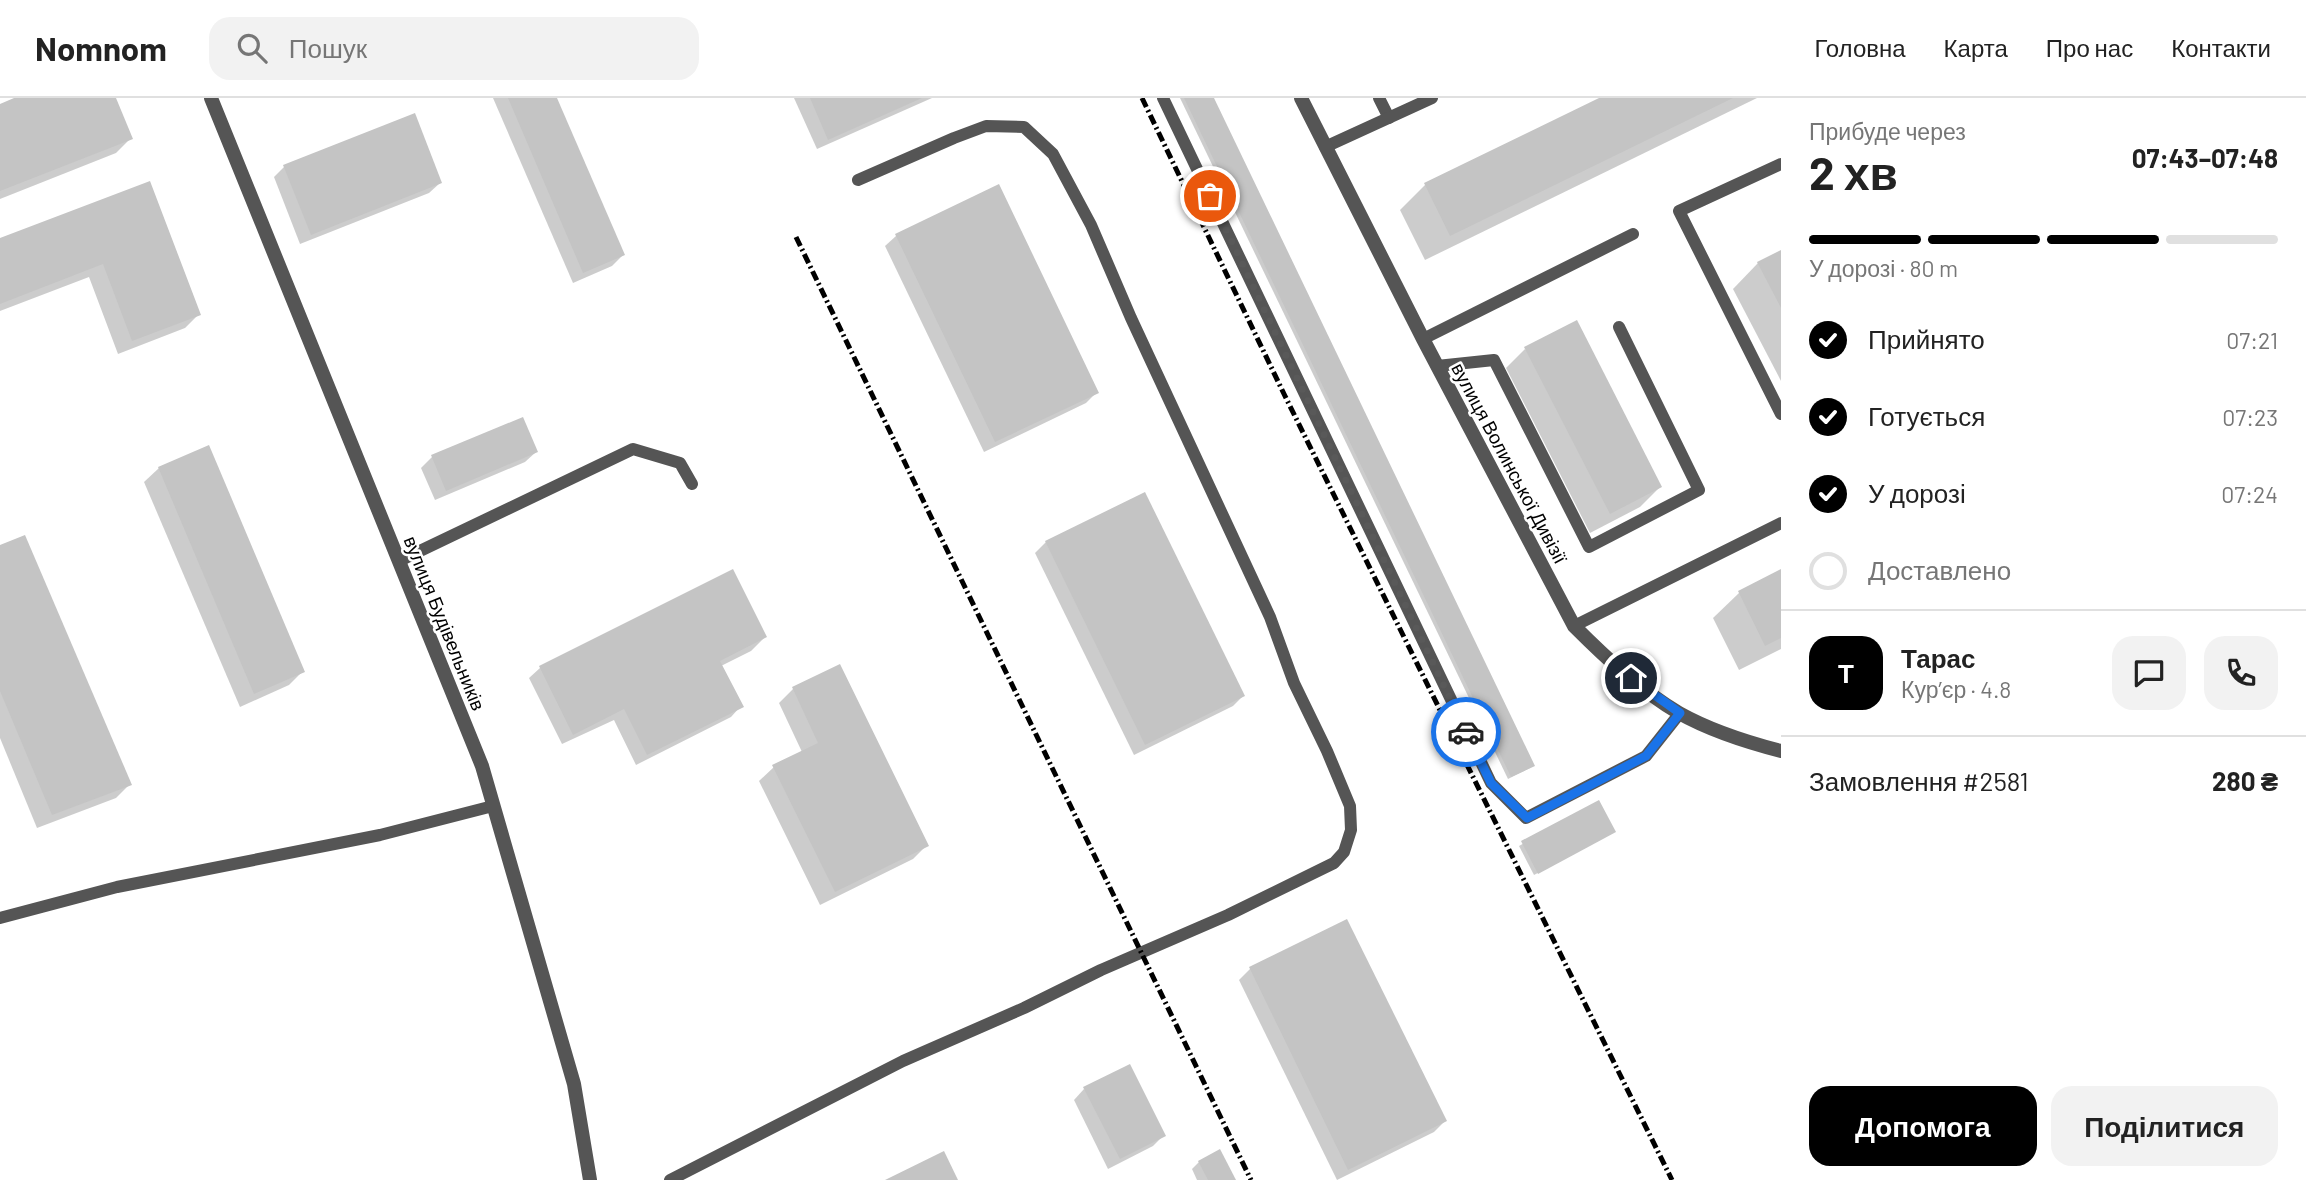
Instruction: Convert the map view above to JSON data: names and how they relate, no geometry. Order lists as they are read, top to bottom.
{
  "streets": {
    "street": ["вулиця Волинської Дивізії", "вулиця Будівельників"]
  },
  "page": {
    "header": "Nomnom",
    "search": "Пошук",
    "nav": [
      "Головна",
      "Карта",
      "Про нас",
      "Контакти"
    ],
    "heading": ["2 хв", "Прибуде через", "07:43–07:48"],
    "panel": [
      "Тарас",
      "Кур’єр · 4.8",
      "Замовлення #2581",
      "280 ₴"
    ],
    "bar": "У дорозі · 80 m",
    "list": [
      ["Прийнято", "07:21"],
      ["Готується", "07:23"],
      ["У дорозі", "07:24"],
      "Доставлено"
    ],
    "round": "Т",
    "buttons": ["Допомога", "Поділитися"]
  }
}
